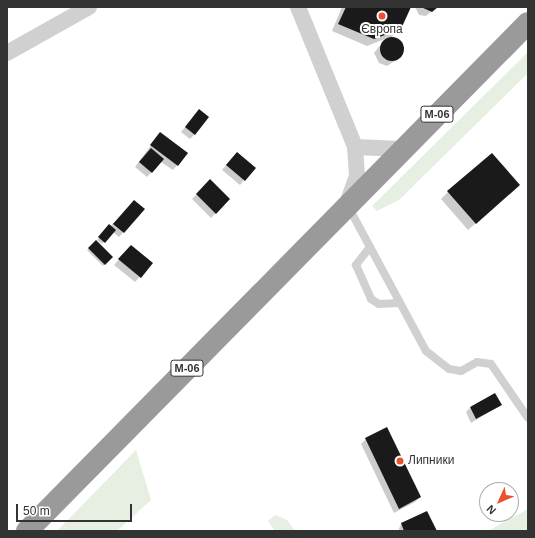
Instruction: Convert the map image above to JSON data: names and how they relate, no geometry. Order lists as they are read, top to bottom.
{
  "streets": {
    "highway": ["М-06"]
  },
  "places": ["Європа", "Липники"],
  "scale_bar": "50 m",
  "north": "bottom left"
}
